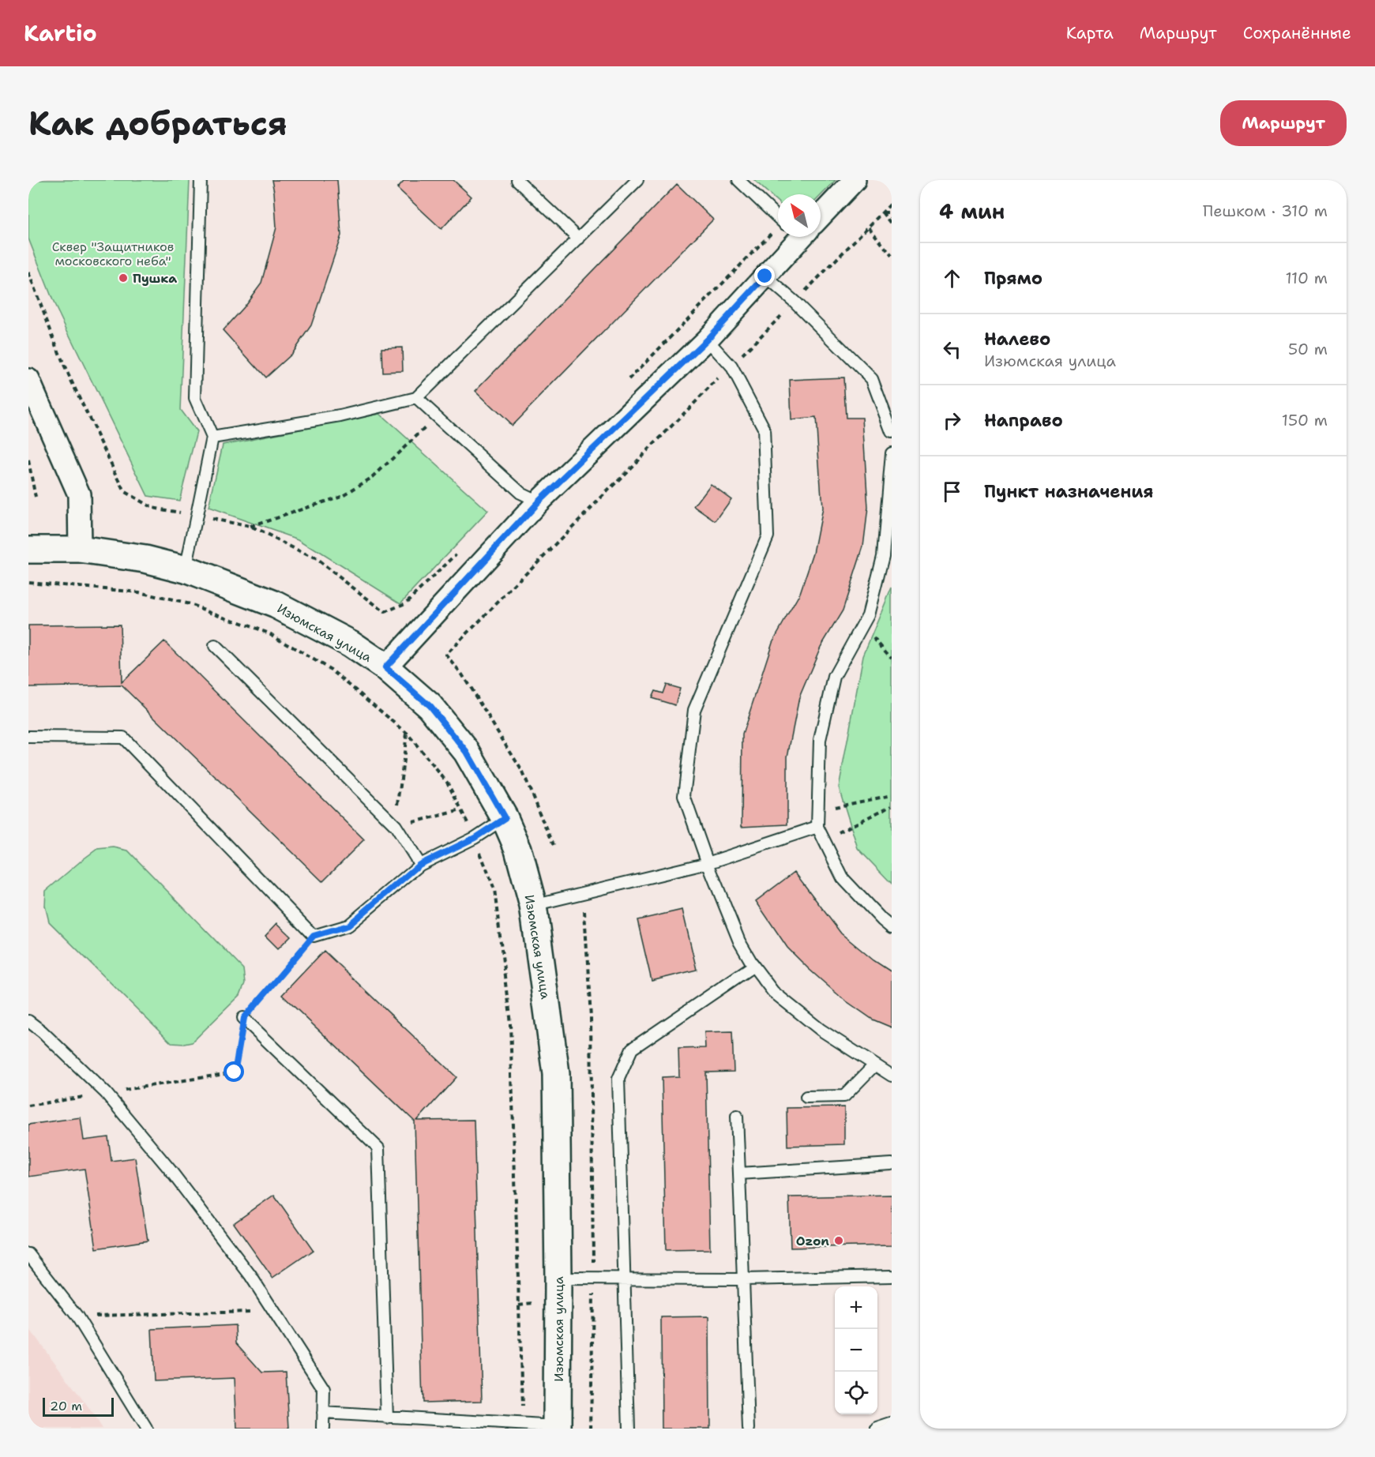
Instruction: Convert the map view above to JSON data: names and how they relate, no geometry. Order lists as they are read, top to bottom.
{
  "streets": {
    "street": ["Изюмская улица"]
  },
  "parks": ["Сквер \"Защитников московского неба\""],
  "places": ["Пушка", "Ozon"],
  "scale_bar": "20 m",
  "north": "top left",
  "page": {
    "header": "Kartio",
    "nav": ["Карта", "Маршрут", "Сохранённые"],
    "buttons": "Маршрут",
    "title": "Как добраться",
    "heading": ["4 мин", "Пешком · 310 m"],
    "list": [
      ["Прямо", "110 m"],
      ["Налево", "Изюмская улица", "50 m"],
      ["Направо", "150 m"],
      "Пункт назначения"
    ],
    "map_buttons": ["+", "−"],
    "scale": "20 m"
  }
}
